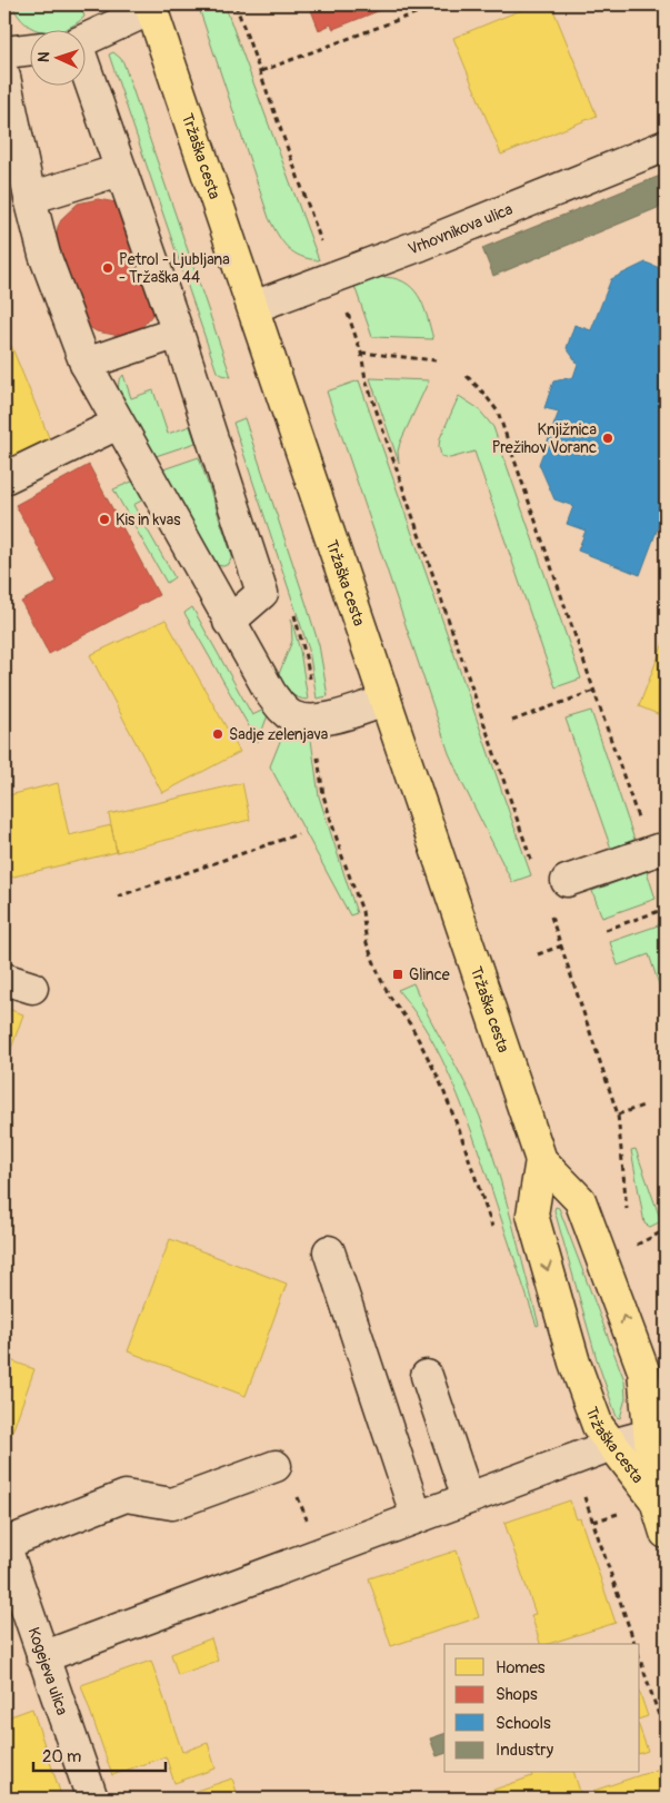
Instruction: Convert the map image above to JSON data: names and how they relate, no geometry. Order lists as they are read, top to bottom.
{
  "streets": {
    "main road": ["Tržaška cesta"],
    "street": ["Vrhovnikova ulica", "Kogejeva ulica"]
  },
  "crossings": [
    ["Tržaška cesta", "Vrhovnikova ulica"]
  ],
  "places": {
    "other": [
      "Petrol - Ljubljana - Tržaška 44",
      "Knjižnica Prežihov Voranc",
      "Kis in kvas",
      "Sadje zelenjava"
    ],
    "transit": ["Glince"]
  },
  "legend": [
    "Homes",
    "Shops",
    "Schools",
    "Industry"
  ],
  "scale_bar": "20 m",
  "north": "left"
}
